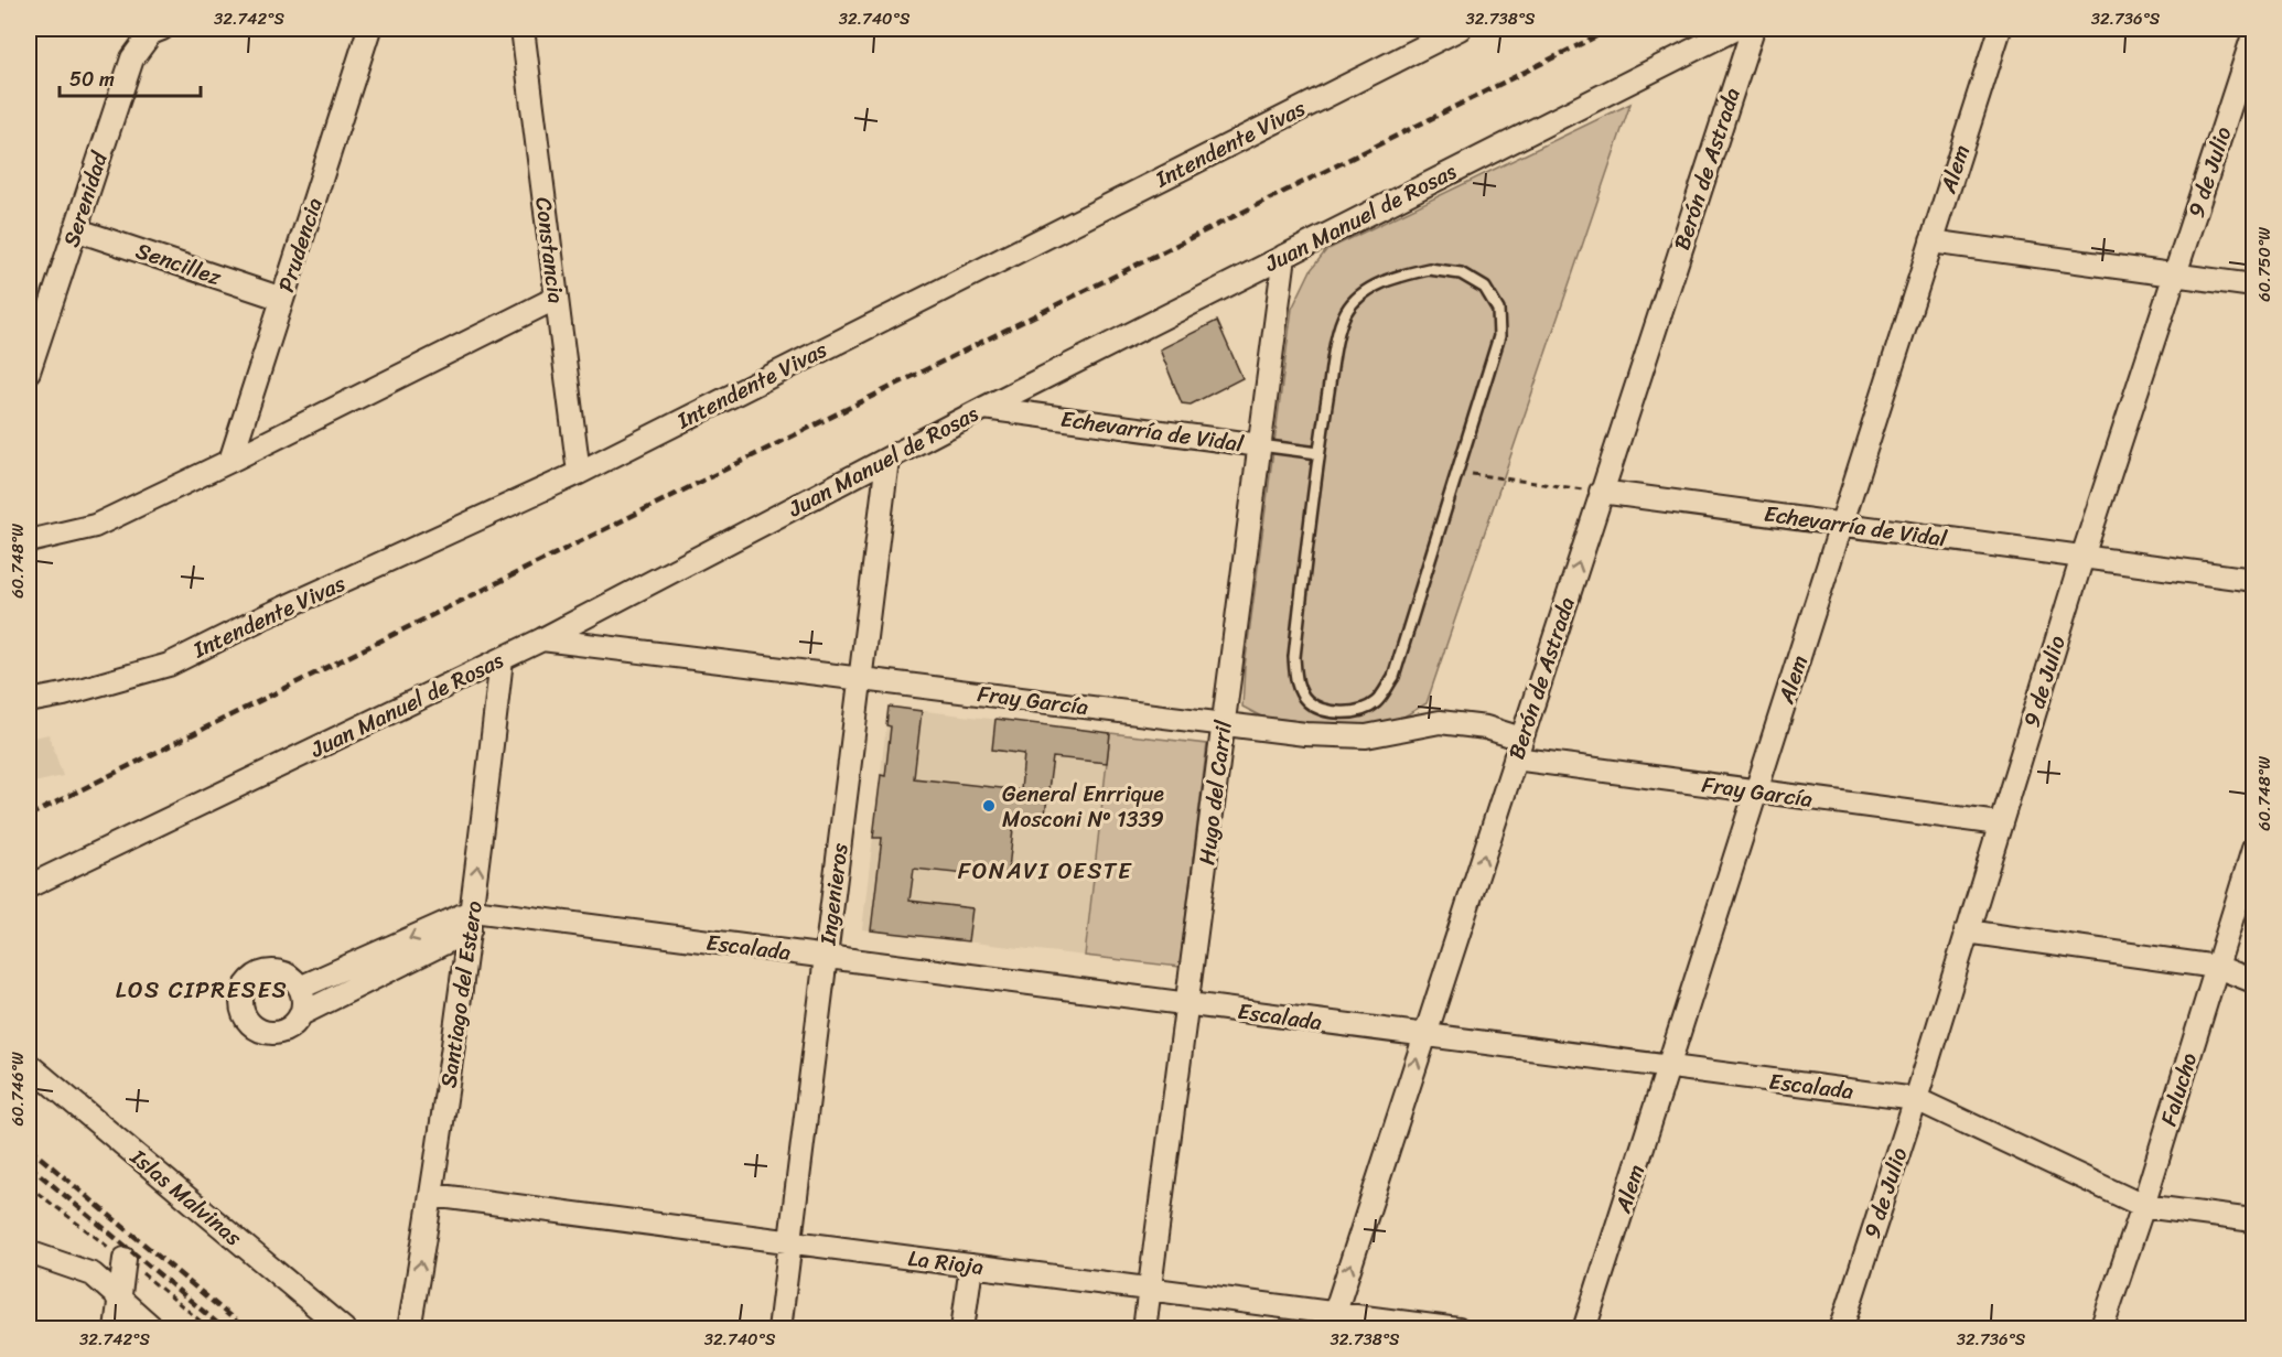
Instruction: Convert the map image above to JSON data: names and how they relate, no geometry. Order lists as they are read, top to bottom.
{
  "streets": {
    "street": [
      "Intendente Vivas",
      "Berón de Astrada",
      "Alem",
      "9 de Julio",
      "Serenidad",
      "Juan Manuel de Rosas",
      "Prudencia",
      "Constancia",
      "Sencillez",
      "Echevarría de Vidal",
      "Fray García",
      "Hugo del Carril",
      "Ingenieros",
      "Escalada",
      "Santiago del Estero",
      "Falucho",
      "Islas Malvinas",
      "La Rioja"
    ]
  },
  "crossings": [
    ["Intendente Vivas", "Constancia"],
    ["Berón de Astrada", "Echevarría de Vidal"],
    ["Berón de Astrada", "Fray García"],
    ["Berón de Astrada", "Escalada"],
    ["Berón de Astrada", "La Rioja"],
    ["Alem", "Echevarría de Vidal"],
    ["Alem", "Fray García"],
    ["Alem", "Escalada"],
    ["9 de Julio", "Echevarría de Vidal"],
    ["9 de Julio", "Fray García"],
    ["9 de Julio", "Escalada"],
    ["Serenidad", "Sencillez"],
    ["Juan Manuel de Rosas", "Echevarría de Vidal"],
    ["Juan Manuel de Rosas", "Fray García"],
    ["Juan Manuel de Rosas", "Hugo del Carril"],
    ["Juan Manuel de Rosas", "Ingenieros"],
    ["Juan Manuel de Rosas", "Santiago del Estero"],
    ["Prudencia", "Sencillez"],
    ["Echevarría de Vidal", "Hugo del Carril"],
    ["Fray García", "Hugo del Carril"],
    ["Fray García", "Ingenieros"],
    ["Hugo del Carril", "Escalada"],
    ["Hugo del Carril", "La Rioja"],
    ["Ingenieros", "Escalada"],
    ["Ingenieros", "La Rioja"],
    ["Escalada", "Santiago del Estero"],
    ["Escalada", "Falucho"],
    ["Santiago del Estero", "La Rioja"]
  ],
  "one_way": ["Berón de Astrada", "Santiago del Estero"],
  "districts": ["FONAVI OESTE", "LOS CIPRESES"],
  "places": ["General Enrrique Mosconi Nº 1339"],
  "scale_bar": "50 m",
  "coordinates": [
    "32.742°S",
    "32.740°S",
    "32.738°S",
    "32.736°S",
    "60.750°W",
    "60.748°W",
    "60.746°W"
  ]
}
